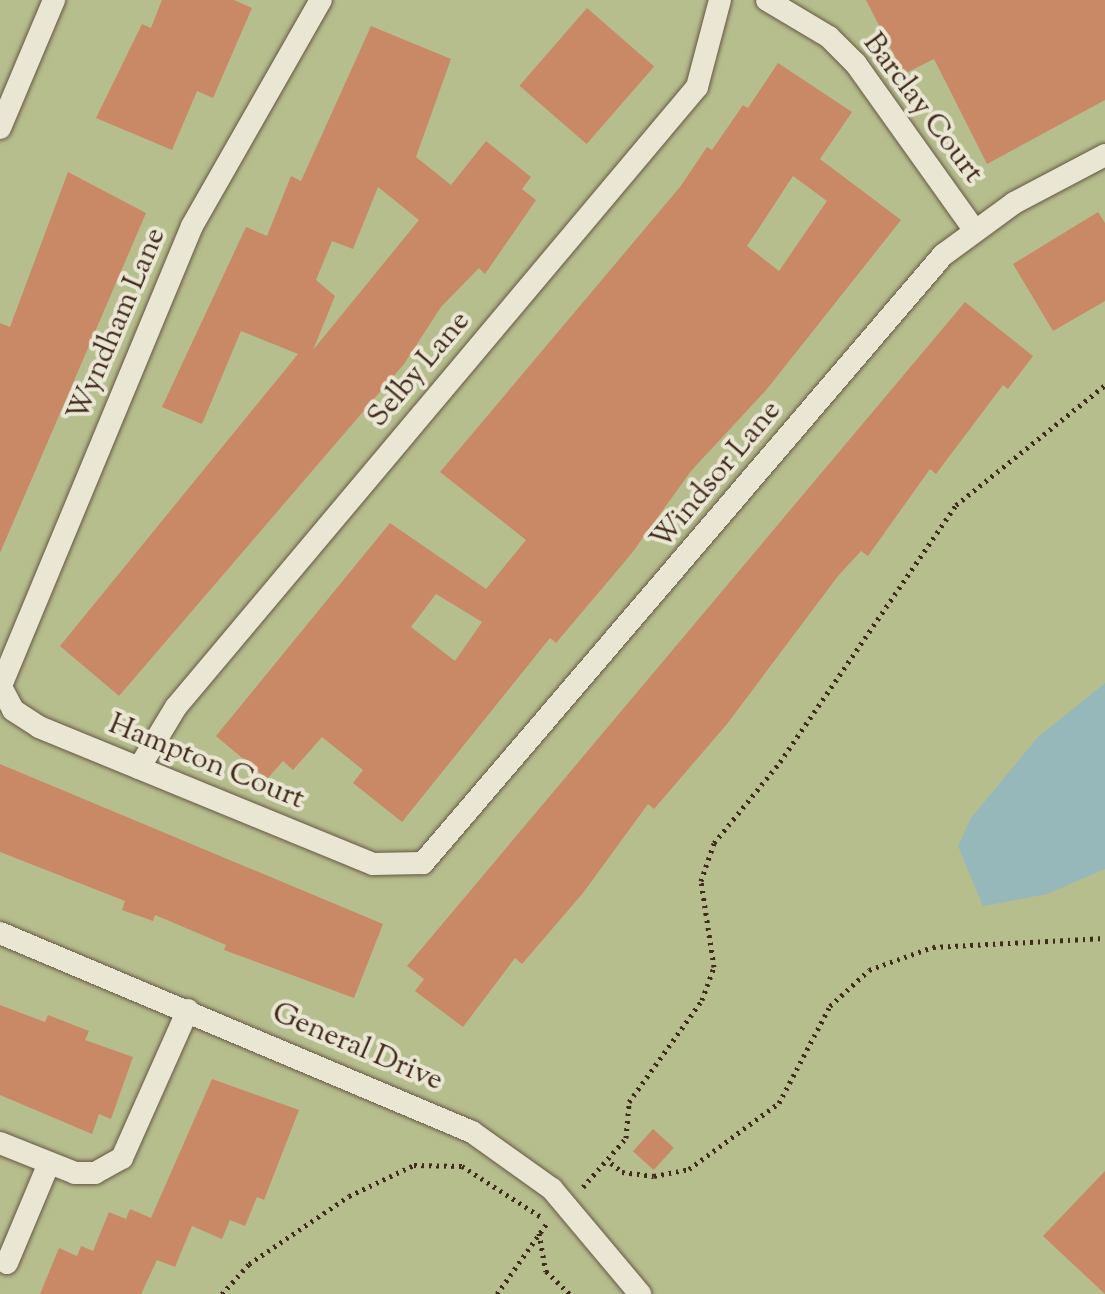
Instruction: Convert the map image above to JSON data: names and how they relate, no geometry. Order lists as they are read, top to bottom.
{
  "streets": {
    "street": [
      "Barclay Court",
      "Wyndham Lane",
      "Selby Lane",
      "Windsor Lane",
      "Hampton Court",
      "General Drive"
    ]
  },
  "crossings": [
    ["Barclay Court", "Windsor Lane"],
    ["Wyndham Lane", "Hampton Court"],
    ["Selby Lane", "Hampton Court"],
    ["Windsor Lane", "Hampton Court"]
  ]
}
